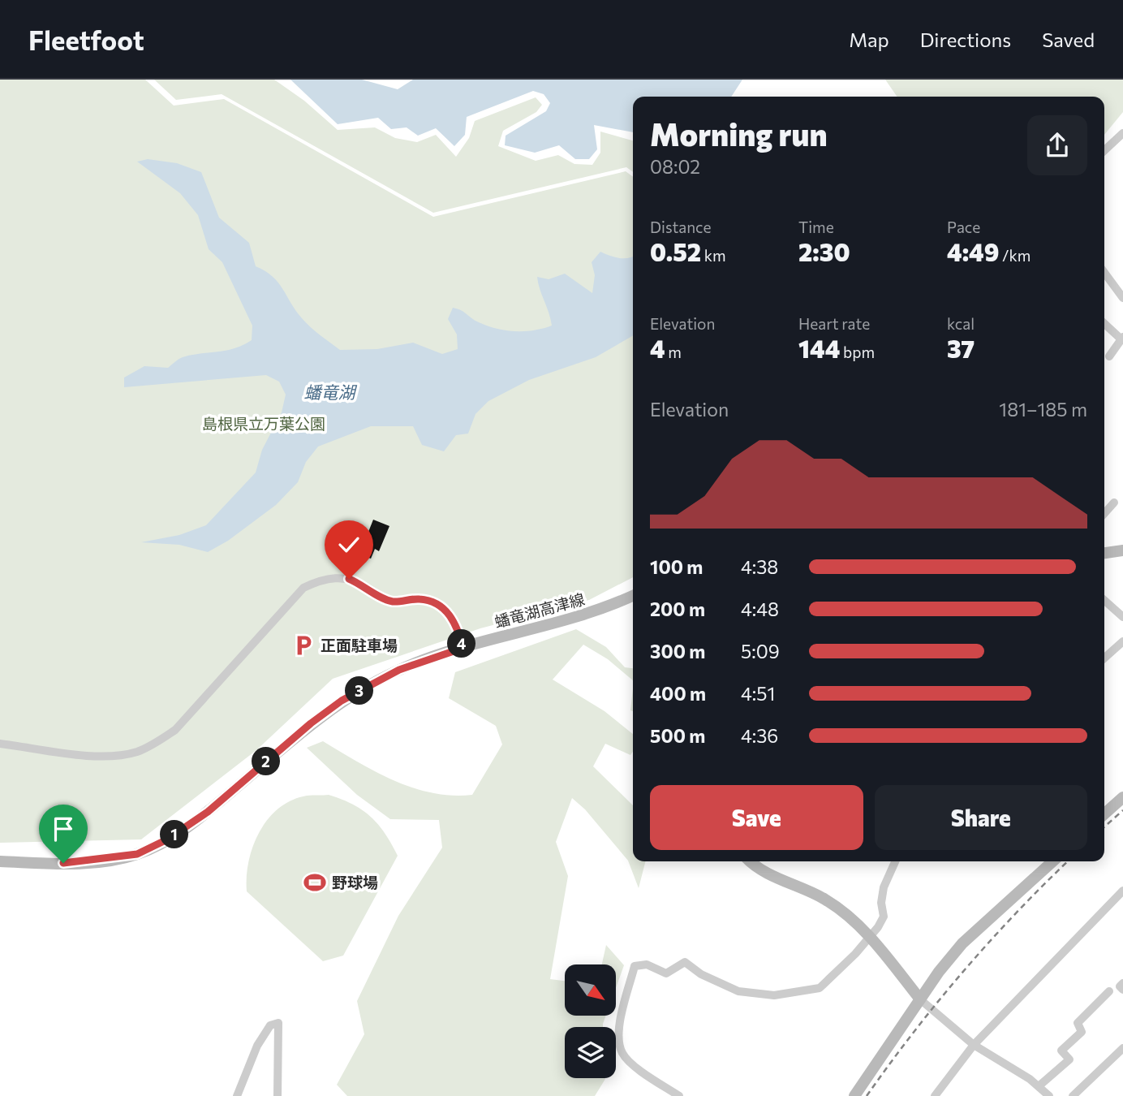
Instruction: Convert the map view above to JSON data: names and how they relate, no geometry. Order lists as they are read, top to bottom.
{
  "streets": {
    "main road": ["蟠竜湖高津線"]
  },
  "water": ["蟠竜湖"],
  "parks": ["島根県立万葉公園"],
  "places": {
    "parking": ["正面駐車場"],
    "sports": ["野球場"]
  },
  "north": "bottom right",
  "page": {
    "header": "Fleetfoot",
    "nav": ["Map", "Directions", "Saved"],
    "heading": ["Morning run", "08:02"],
    "stats": [
      ["Distance", "0.52 km"],
      ["Time", "2:30"],
      ["Pace", "4:49 /km"],
      ["Elevation", "4 m"],
      ["Heart rate", "144 bpm"],
      ["kcal", "37"]
    ],
    "chart": ["Elevation", "181–185 m"],
    "list": [
      {
        "name": "100 m",
        "note": "4:38"
      },
      {
        "name": "200 m",
        "note": "4:48"
      },
      {
        "name": "300 m",
        "note": "5:09"
      },
      {
        "name": "400 m",
        "note": "4:51"
      },
      {
        "name": "500 m",
        "note": "4:36"
      }
    ],
    "pins": [
      "4",
      "3",
      "2",
      "1"
    ],
    "buttons": ["Save", "Share"]
  }
}
